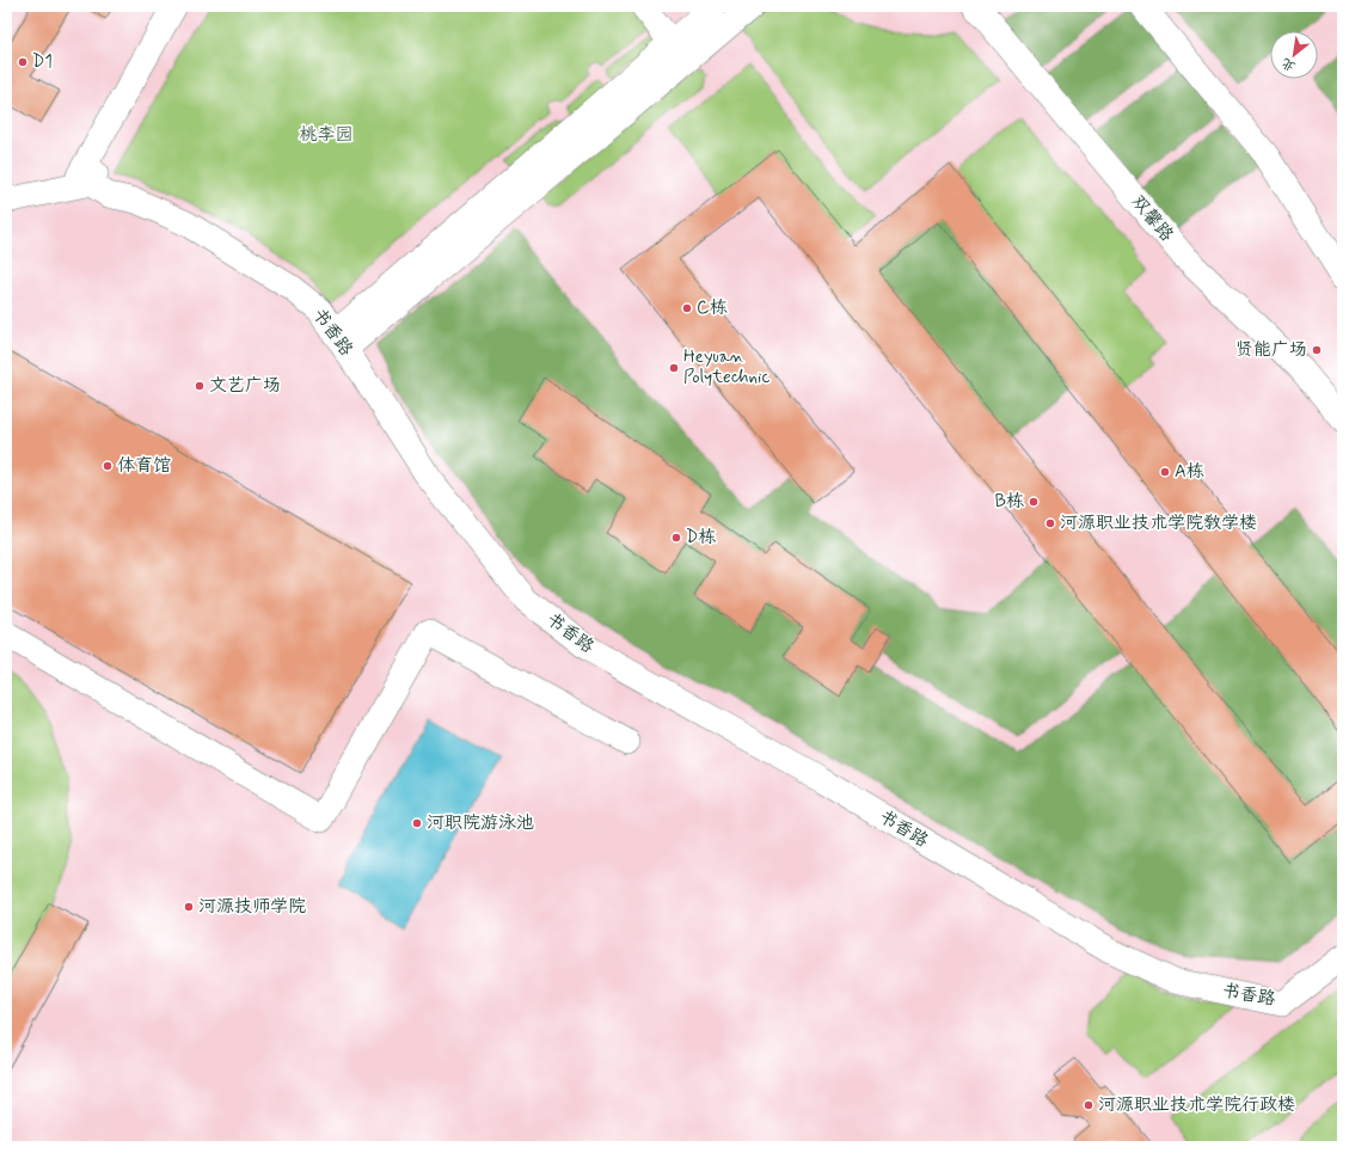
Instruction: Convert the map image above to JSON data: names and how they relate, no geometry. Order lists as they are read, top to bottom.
{
  "streets": {
    "street": ["双馨路", "书香路"]
  },
  "parks": ["桃李园"],
  "places": [
    "D1",
    "C栋",
    "贤能广场",
    "Heyuan Polytechnic",
    "文艺广场",
    "体育馆",
    "A栋",
    "B栋",
    "河源职业技术学院教学楼",
    "D栋",
    "河职院游泳池",
    "河源技师学院",
    "河源职业技术学院行政楼"
  ],
  "north": "bottom left"
}
